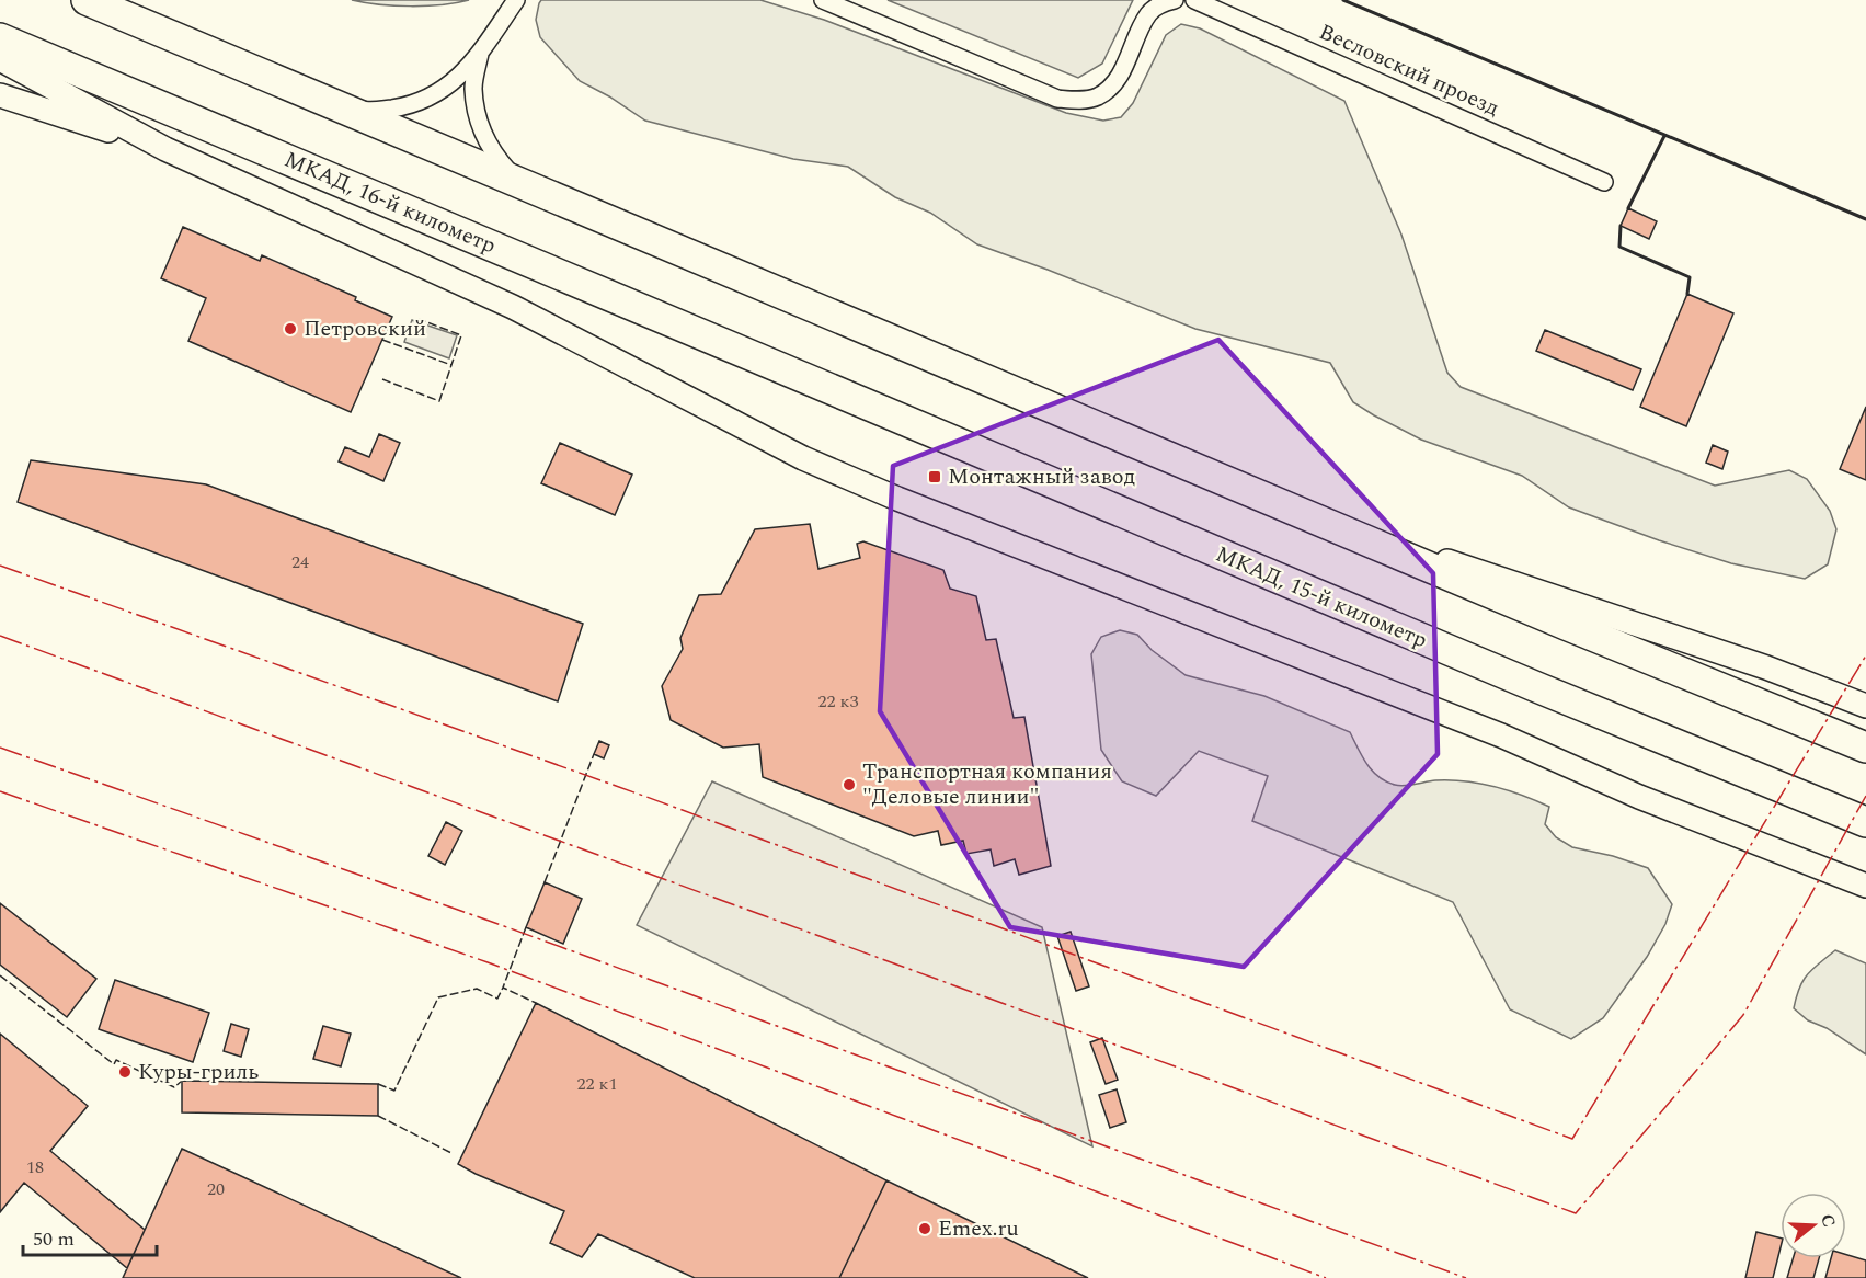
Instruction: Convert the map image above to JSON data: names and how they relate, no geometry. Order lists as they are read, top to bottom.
{
  "streets": {
    "highway": ["МКАД, 16-й километр", "МКАД, 15-й километр"],
    "street": ["Весловский проезд"]
  },
  "crossings": [
    ["МКАД, 16-й километр", "МКАД, 15-й километр"]
  ],
  "places": {
    "other": [
      "Петровский",
      "Транспортная компания \"Деловые линии\"",
      "Куры-гриль",
      "Emex.ru"
    ],
    "transit": ["Монтажный завод"]
  },
  "house_numbers": [
    "24",
    "22 к3",
    "22 к1",
    "18",
    "20"
  ],
  "scale_bar": "50 m",
  "north": "right"
}
